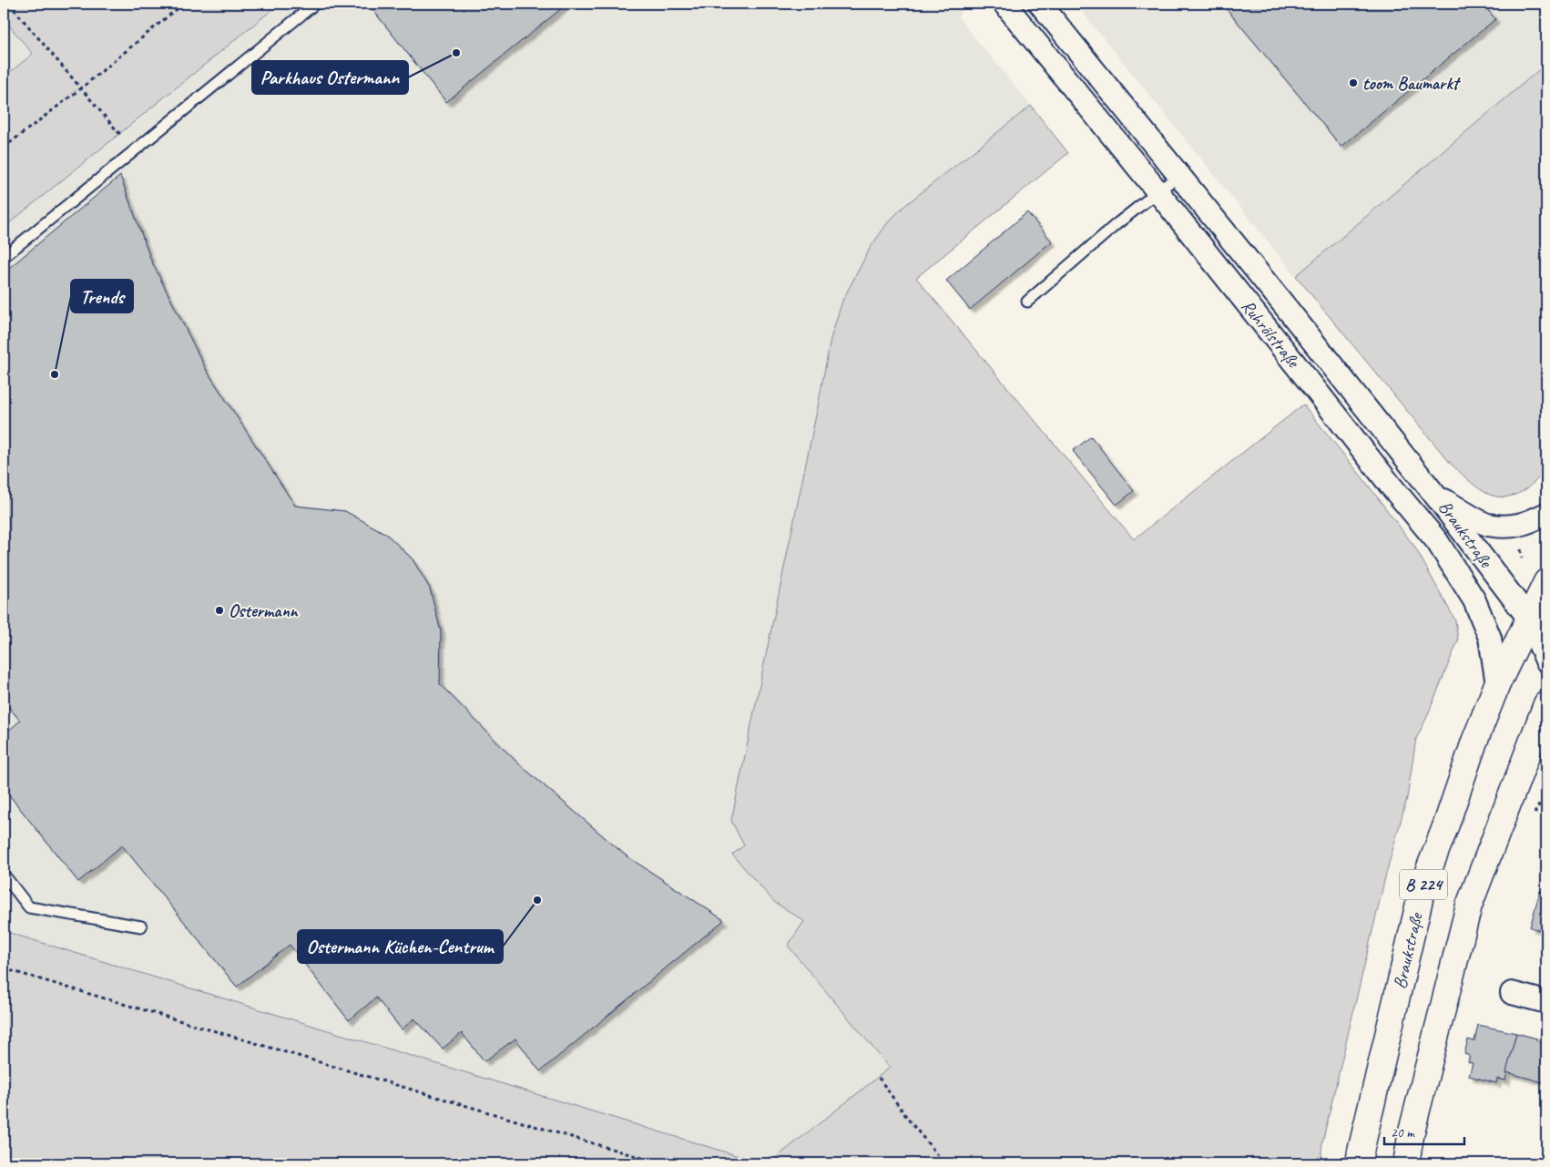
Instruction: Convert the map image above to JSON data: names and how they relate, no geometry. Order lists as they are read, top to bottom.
{
  "streets": {
    "main road": ["Braukstraße", "B 224"],
    "street": ["Ruhrölstraße"]
  },
  "crossings": [
    ["Ruhrölstraße", "Braukstraße"]
  ],
  "places": [
    "Parkhaus Ostermann",
    "toom Baumarkt",
    "Trends",
    "Ostermann",
    "Ostermann Küchen-Centrum"
  ],
  "scale_bar": "20 m"
}
